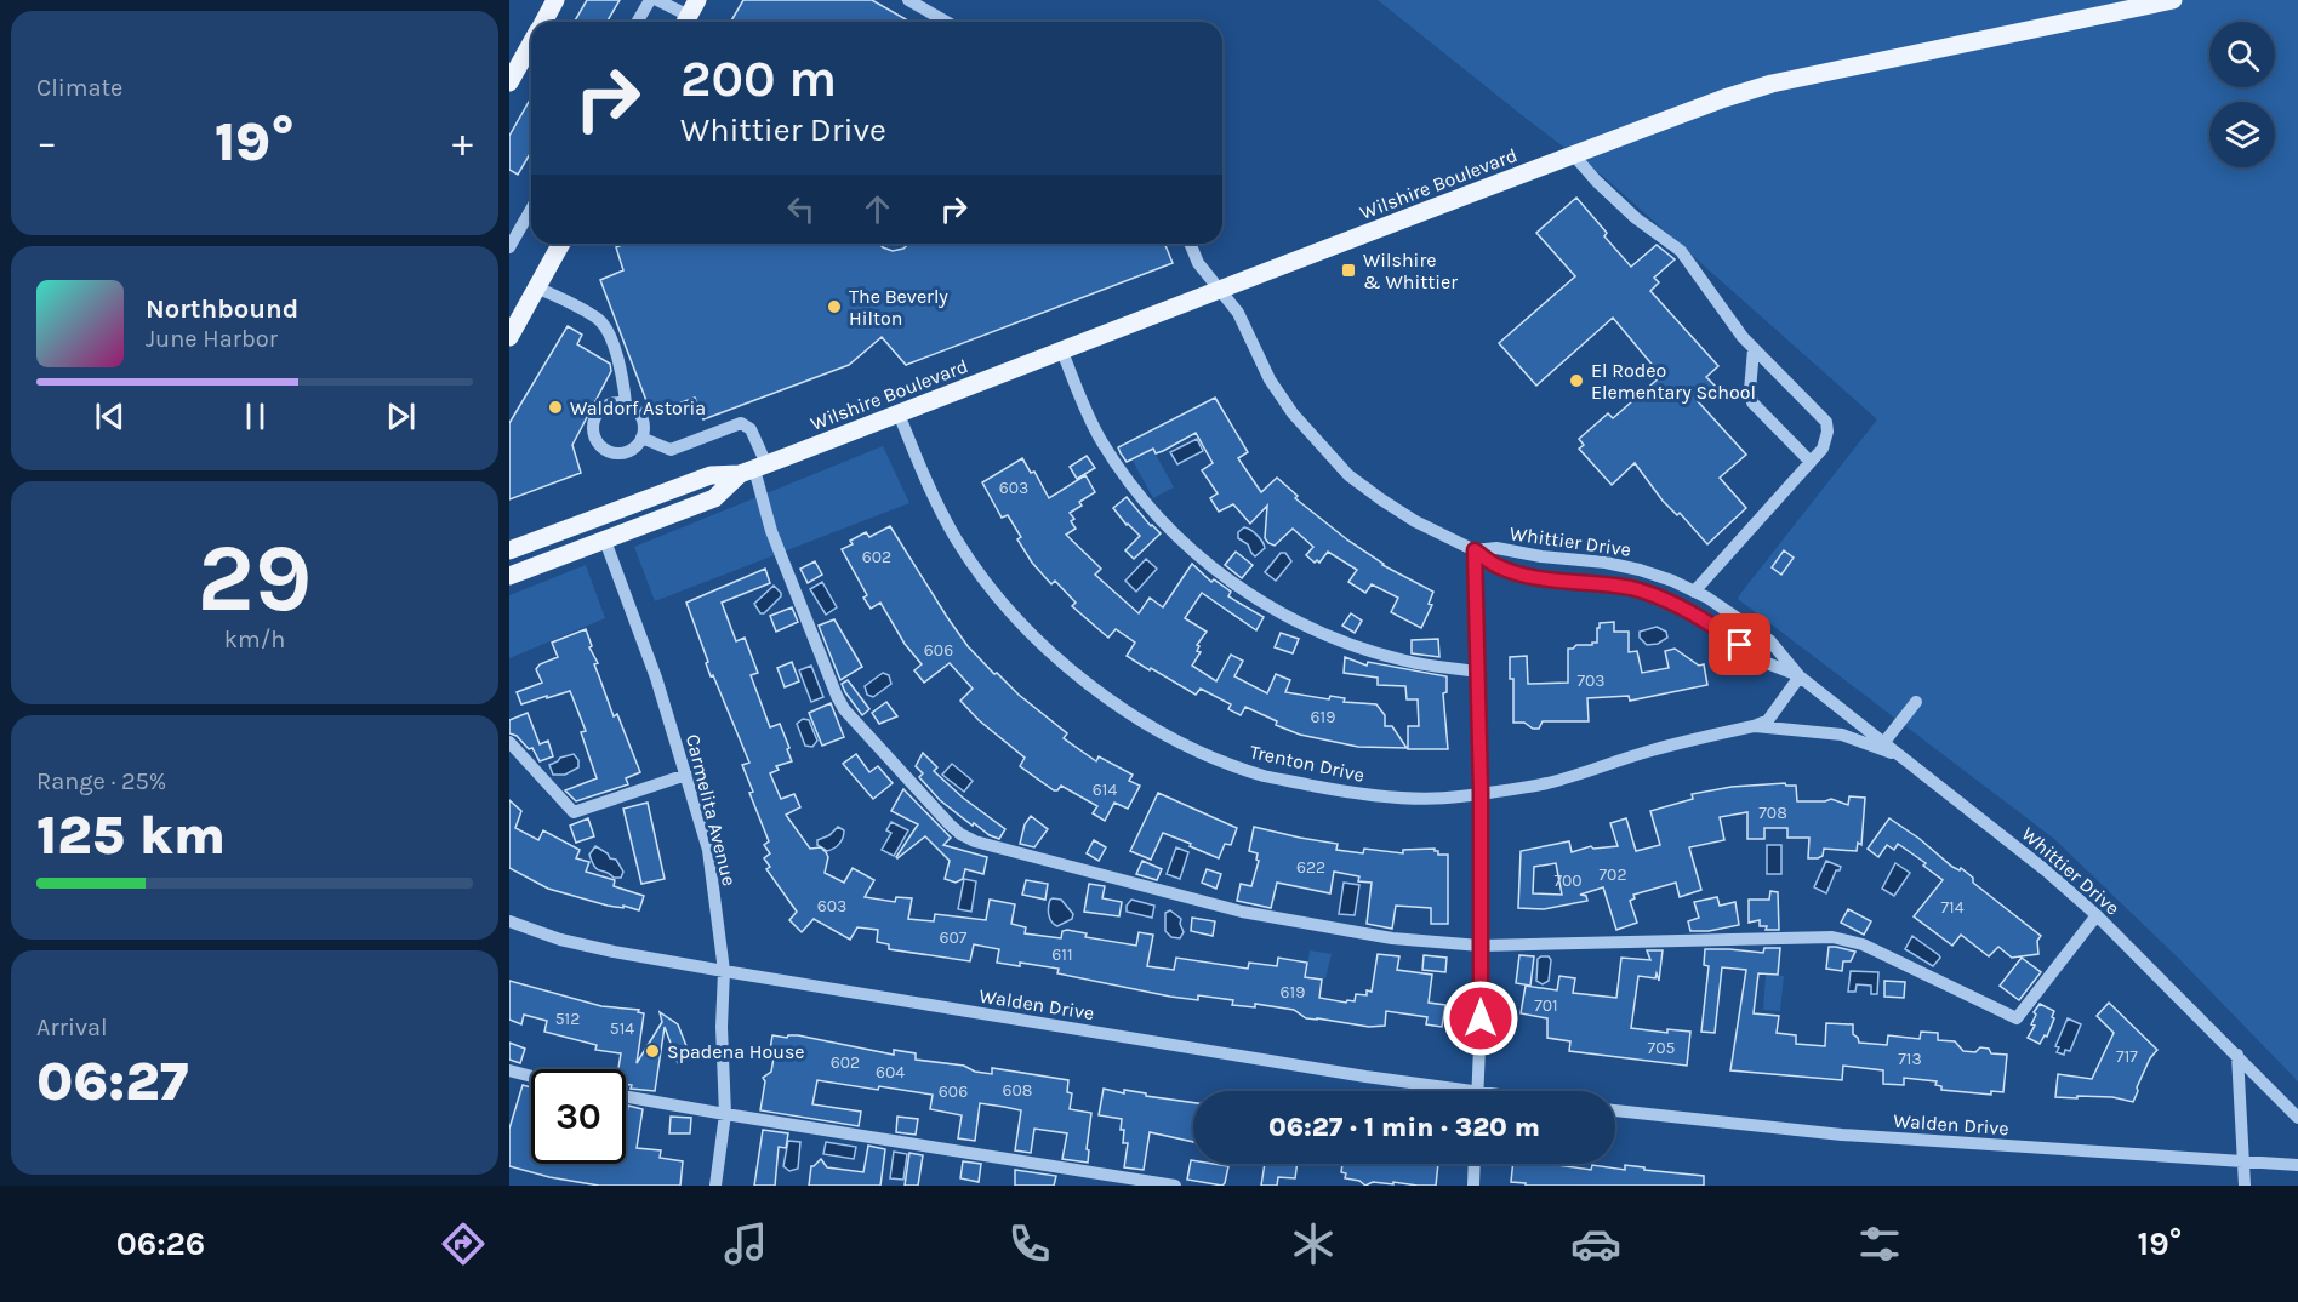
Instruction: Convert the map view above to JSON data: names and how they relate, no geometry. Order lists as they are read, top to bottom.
{
  "streets": {
    "main road": ["Wilshire Boulevard"],
    "street": [
      "Whittier Drive",
      "Trenton Drive",
      "Carmelita Avenue",
      "Walden Drive"
    ]
  },
  "crossings": [
    ["Wilshire Boulevard", "Whittier Drive"],
    ["Wilshire Boulevard", "Trenton Drive"],
    ["Wilshire Boulevard", "Carmelita Avenue"],
    ["Whittier Drive", "Trenton Drive"],
    ["Carmelita Avenue", "Walden Drive"]
  ],
  "places": {
    "transit": ["Wilshire & Whittier"],
    "other": [
      "The Beverly Hilton",
      "El Rodeo Elementary School",
      "Waldorf Astoria",
      "Spadena House"
    ]
  },
  "house_numbers": [
    "603",
    "602",
    "606",
    "703",
    "619",
    "614",
    "708",
    "622",
    "702",
    "700",
    "603",
    "714",
    "607",
    "611",
    "619",
    "701",
    "512",
    "514",
    "705",
    "717",
    "713",
    "602",
    "604",
    "608",
    "606"
  ],
  "page": {
    "tile": [
      "Climate",
      ["29", "km/h"],
      ["Range · 25%", "125 km"],
      ["Arrival", "06:27"]
    ],
    "turn": ["200 m", "Whittier Drive"],
    "heat": ["−", "19°", "+"],
    "song": ["Northbound", "June Harbor"],
    "limit": "30",
    "trip": "06:27 · 1 min · 320 m",
    "tabs": ["06:26", "19°"]
  }
}
